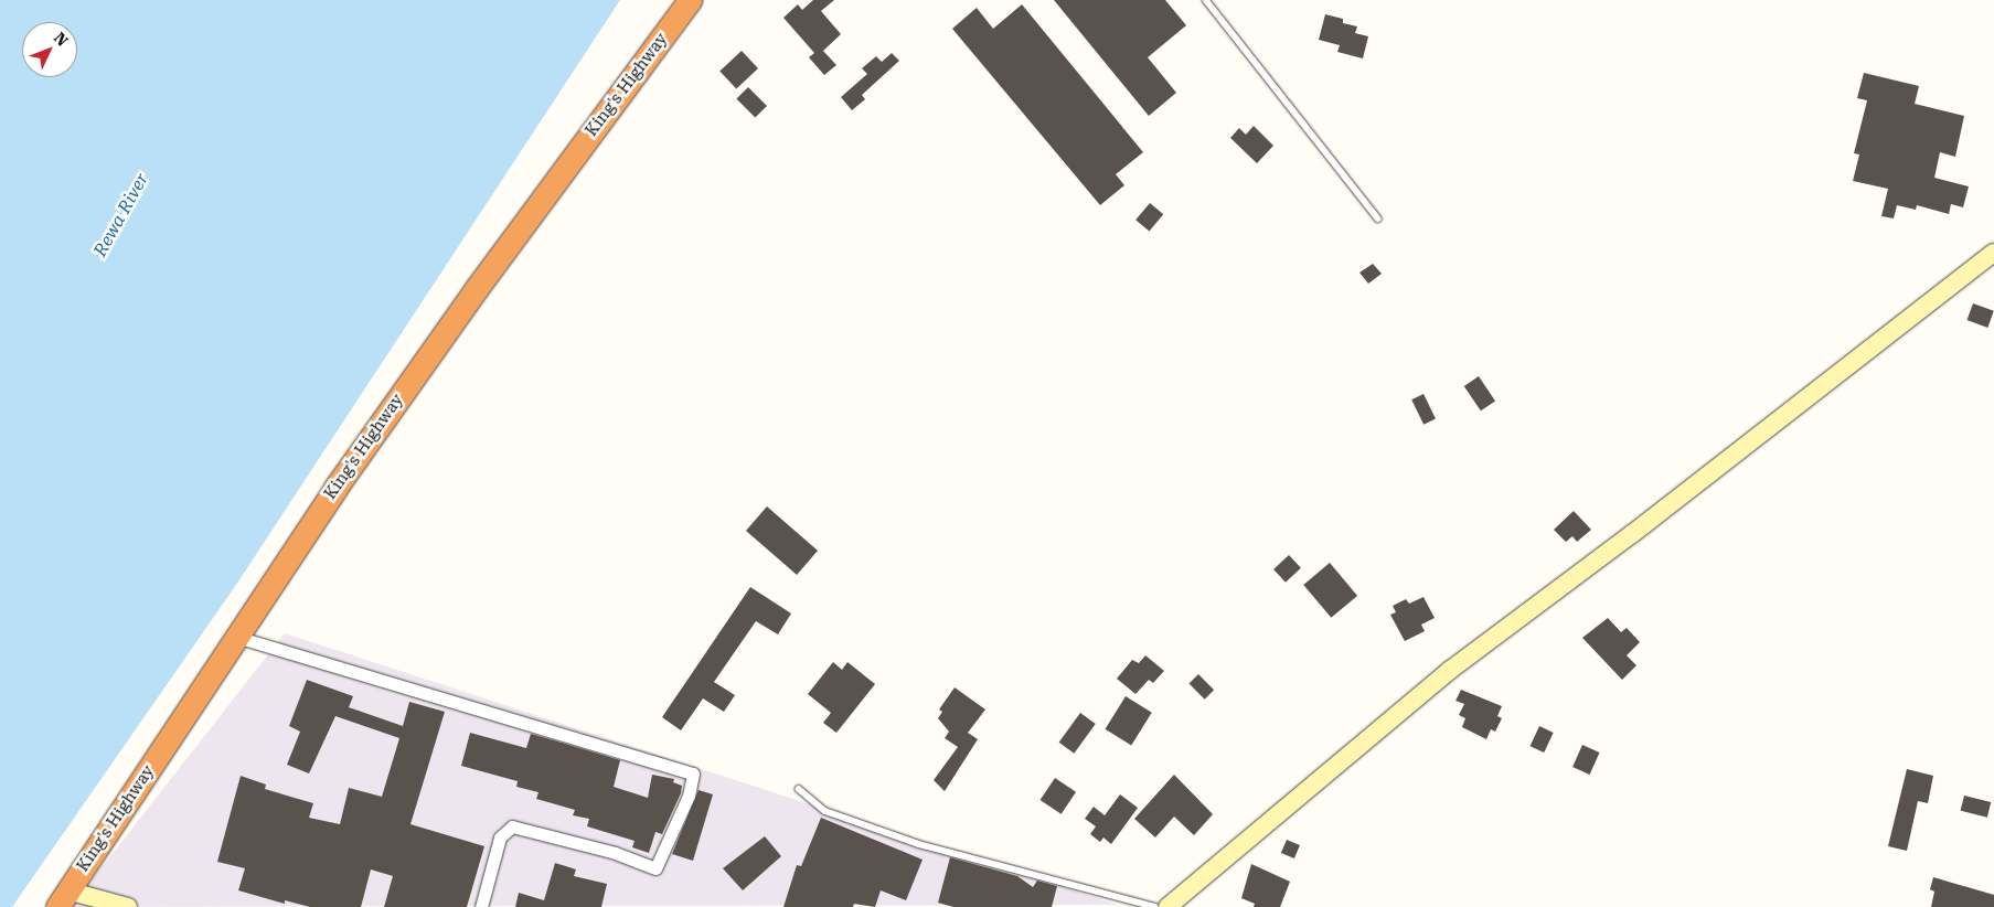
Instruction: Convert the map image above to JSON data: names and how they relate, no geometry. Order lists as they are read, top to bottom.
{
  "streets": {
    "highway": ["King's Highway"]
  },
  "water": ["Rewa River"],
  "north": "top right"
}
